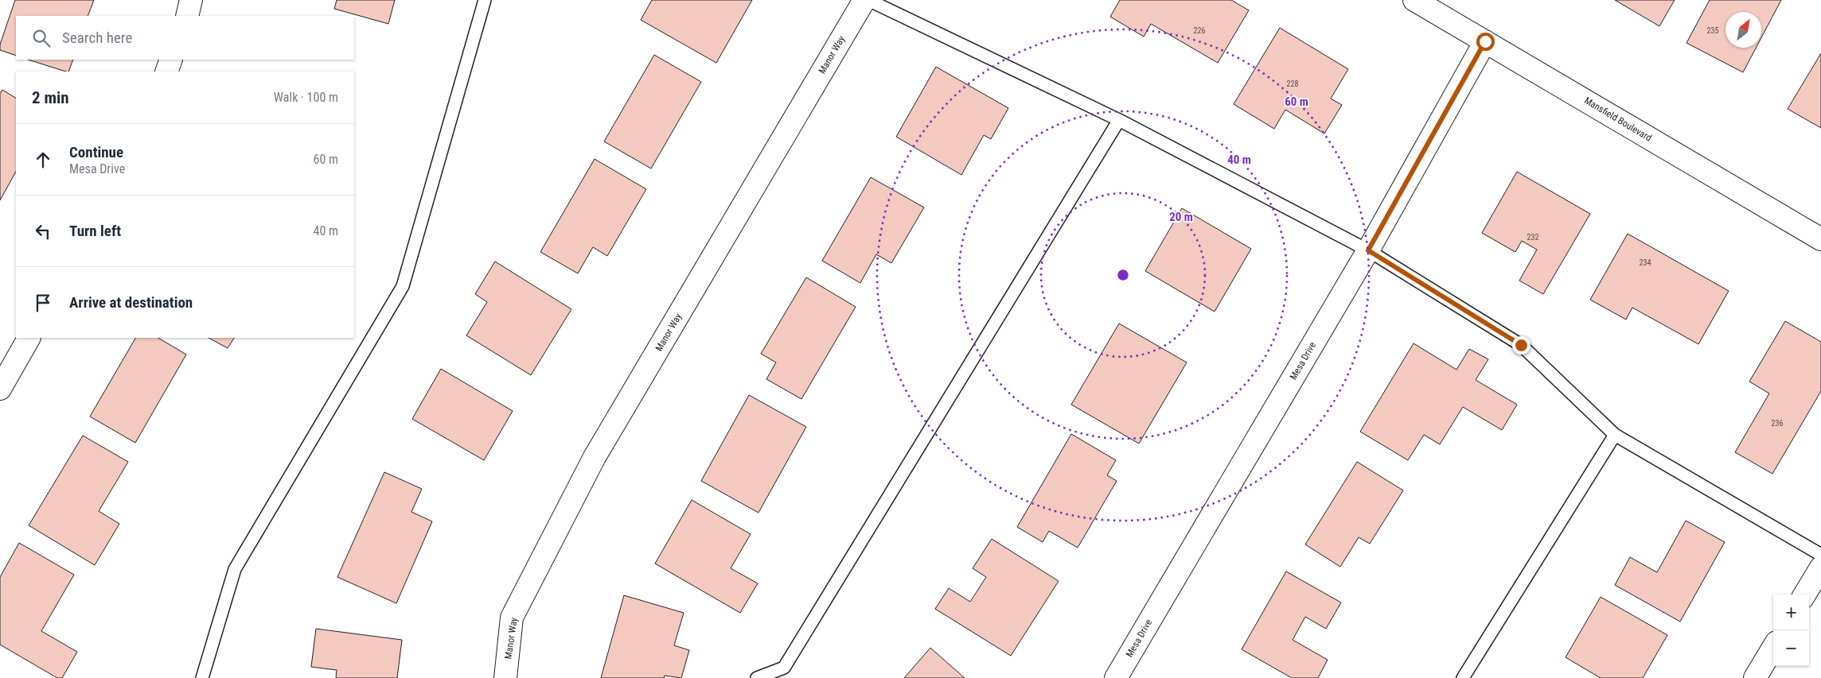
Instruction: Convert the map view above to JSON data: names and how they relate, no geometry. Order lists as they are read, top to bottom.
{
  "streets": {
    "street": ["Manor Way", "Mansfield Boulevard", "Mesa Drive"]
  },
  "crossings": [
    ["Mansfield Boulevard", "Mesa Drive"]
  ],
  "house_numbers": [
    "226",
    "235",
    "228",
    "232",
    "234",
    "236"
  ],
  "north": "top right",
  "page": {
    "search": "Search here",
    "heading": ["2 min", "Walk · 100 m"],
    "list": [
      ["Continue", "Mesa Drive", "60 m"],
      ["Turn left", "40 m"],
      "Arrive at destination"
    ],
    "map_buttons": ["+", "−"]
  },
  "rings": ["60 m", "40 m", "20 m"]
}
